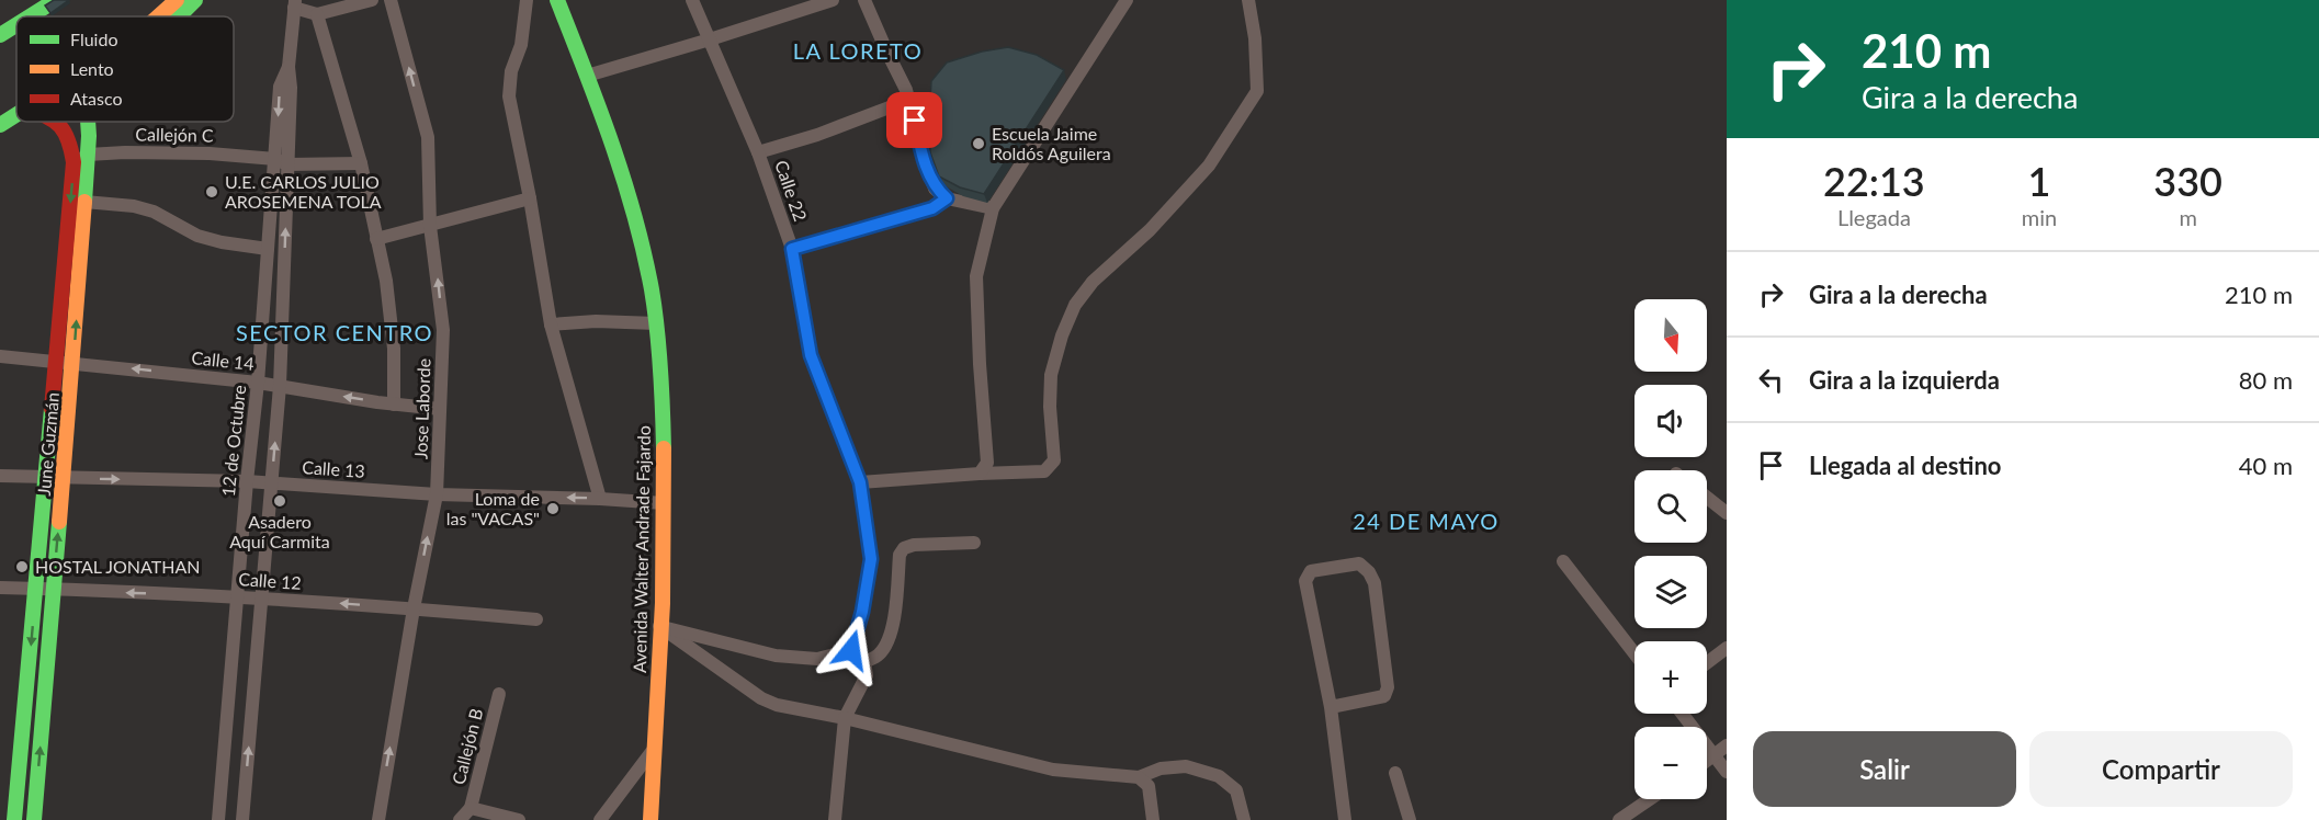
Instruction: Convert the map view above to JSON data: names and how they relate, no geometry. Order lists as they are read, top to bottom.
{
  "streets": {
    "street": [
      "Callejón C",
      "Calle 22",
      "Calle 14",
      "Jose Laborde",
      "12 de Octubre",
      "June Guzmán",
      "Calle 13",
      "Avenida Walter Andrade Fajardo",
      "Calle 12",
      "Callejón B"
    ]
  },
  "crossings": [
    ["Callejón C", "12 de Octubre"],
    ["Callejón C", "June Guzmán"],
    ["Calle 14", "Jose Laborde"],
    ["Calle 14", "12 de Octubre"],
    ["Calle 14", "June Guzmán"],
    ["Jose Laborde", "Calle 13"],
    ["Jose Laborde", "Calle 12"],
    ["12 de Octubre", "Calle 13"],
    ["12 de Octubre", "Calle 12"],
    ["June Guzmán", "Calle 13"],
    ["June Guzmán", "Calle 12"],
    ["Calle 13", "Avenida Walter Andrade Fajardo"]
  ],
  "one_way": ["Calle 14", "Calle 12"],
  "districts": ["LA LORETO", "SECTOR CENTRO", "24 DE MAYO"],
  "places": [
    "Escuela Jaime Roldós Aguilera",
    "U.E. CARLOS JULIO AROSEMENA TOLA",
    "Asadero Aquí Carmita",
    "Loma de las \"VACAS\"",
    "HOSTAL JONATHAN"
  ],
  "legend": ["Fluido", "Lento", "Atasco"],
  "north": "bottom",
  "page": {
    "turn": ["210 m", "Gira a la derecha"],
    "eta": [
      "22:13",
      "Llegada",
      "1",
      "min",
      "330",
      "m"
    ],
    "list": [
      {
        "name": "Gira a la derecha",
        "value": "210 m"
      },
      {
        "name": "Gira a la izquierda",
        "value": "80 m"
      },
      {
        "name": "Llegada al destino",
        "value": "40 m"
      }
    ],
    "map_buttons": ["+", "−"],
    "buttons": ["Salir", "Compartir"]
  }
}
